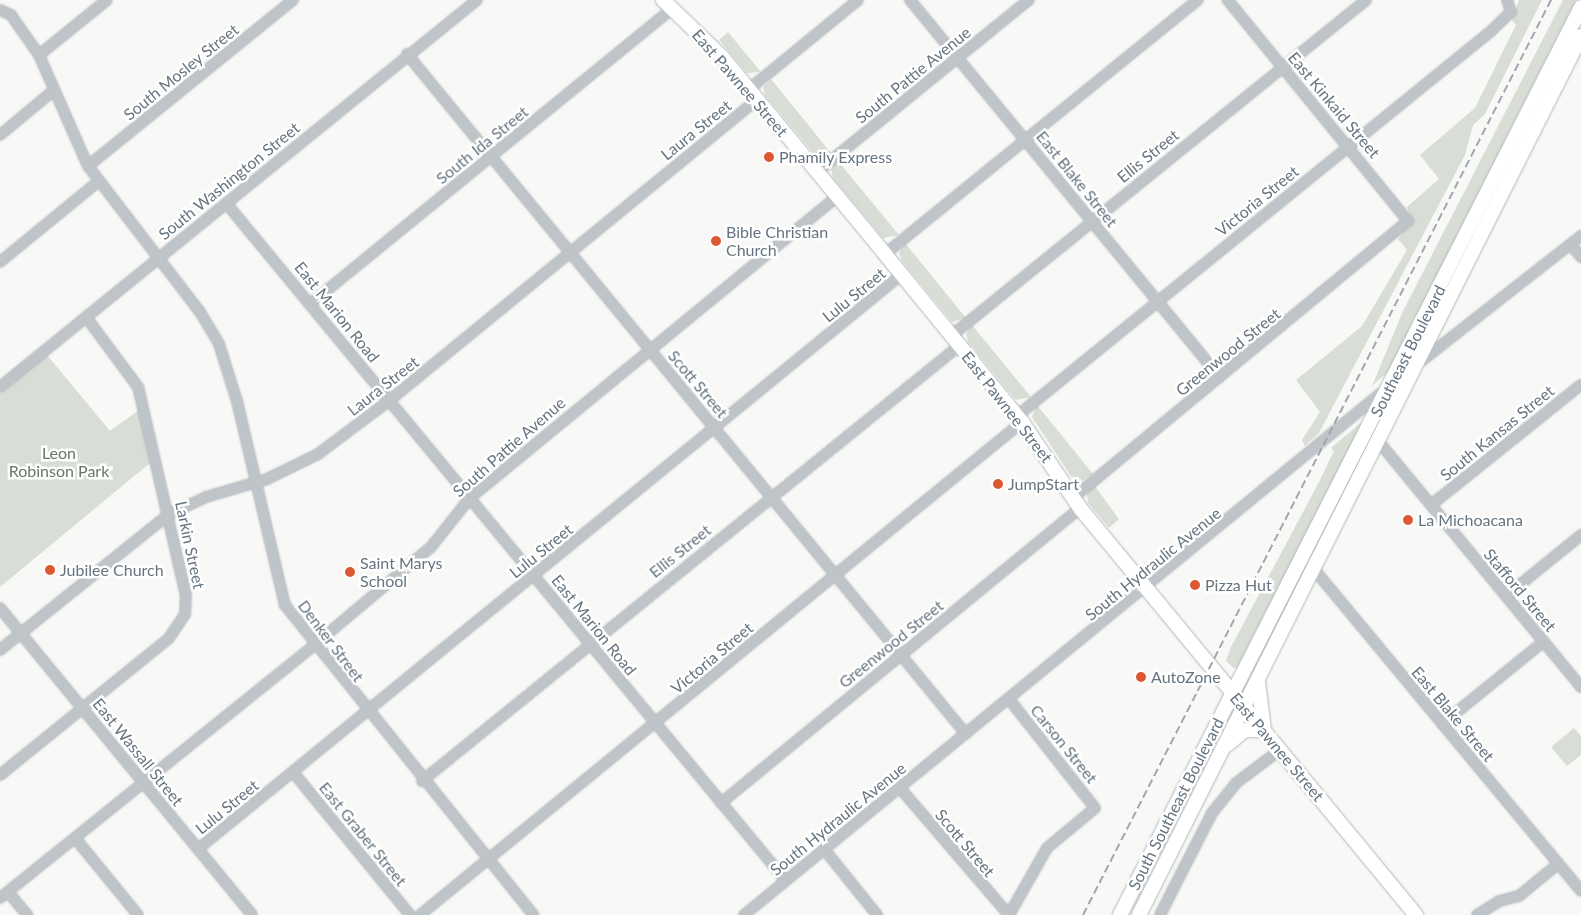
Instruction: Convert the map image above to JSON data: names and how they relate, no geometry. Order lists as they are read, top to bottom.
{
  "streets": {
    "main road": ["East Pawnee Street", "Southeast Boulevard", "South Southeast Boulevard"],
    "street": [
      "South Mosley Street",
      "South Pattie Avenue",
      "East Kinkaid Street",
      "Laura Street",
      "South Ida Street",
      "Ellis Street",
      "East Blake Street",
      "South Washington Street",
      "Victoria Street",
      "Lulu Street",
      "East Marion Road",
      "Greenwood Street",
      "Scott Street",
      "South Kansas Street",
      "Larkin Street",
      "South Hydraulic Avenue",
      "Stafford Street",
      "Denker Street",
      "Carson Street",
      "East Wassall Street",
      "East Graber Street"
    ]
  },
  "crossings": [
    ["South Pattie Avenue", "East Pawnee Street"],
    ["South Pattie Avenue", "East Blake Street"],
    ["South Pattie Avenue", "East Marion Road"],
    ["South Pattie Avenue", "Scott Street"],
    ["South Pattie Avenue", "Denker Street"],
    ["South Pattie Avenue", "East Wassall Street"],
    ["East Pawnee Street", "Laura Street"],
    ["East Pawnee Street", "South Ida Street"],
    ["East Pawnee Street", "Ellis Street"],
    ["East Pawnee Street", "Victoria Street"],
    ["East Pawnee Street", "Lulu Street"],
    ["East Pawnee Street", "Southeast Boulevard"],
    ["East Pawnee Street", "Greenwood Street"],
    ["East Pawnee Street", "South Hydraulic Avenue"],
    ["East Pawnee Street", "South Southeast Boulevard"],
    ["East Kinkaid Street", "Ellis Street"],
    ["East Kinkaid Street", "Victoria Street"],
    ["East Kinkaid Street", "Greenwood Street"],
    ["Laura Street", "East Marion Road"],
    ["Laura Street", "Scott Street"],
    ["Laura Street", "Larkin Street"],
    ["Laura Street", "Denker Street"],
    ["Laura Street", "East Wassall Street"],
    ["South Ida Street", "East Marion Road"],
    ["South Ida Street", "Scott Street"],
    ["Ellis Street", "East Blake Street"],
    ["Ellis Street", "East Marion Road"],
    ["Ellis Street", "Scott Street"],
    ["Ellis Street", "Denker Street"],
    ["East Blake Street", "Victoria Street"],
    ["East Blake Street", "Lulu Street"],
    ["East Blake Street", "Southeast Boulevard"],
    ["East Blake Street", "Greenwood Street"],
    ["South Washington Street", "East Marion Road"],
    ["South Washington Street", "Scott Street"],
    ["South Washington Street", "Larkin Street"],
    ["South Washington Street", "Denker Street"],
    ["Victoria Street", "East Marion Road"],
    ["Victoria Street", "Scott Street"],
    ["Victoria Street", "Denker Street"],
    ["Lulu Street", "East Marion Road"],
    ["Lulu Street", "Scott Street"],
    ["Lulu Street", "Denker Street"],
    ["Lulu Street", "East Wassall Street"],
    ["Lulu Street", "East Graber Street"],
    ["East Marion Road", "Greenwood Street"],
    ["East Marion Road", "South Hydraulic Avenue"],
    ["Southeast Boulevard", "South Hydraulic Avenue"],
    ["Southeast Boulevard", "Stafford Street"],
    ["Southeast Boulevard", "South Southeast Boulevard"],
    ["Greenwood Street", "Scott Street"],
    ["Scott Street", "South Hydraulic Avenue"],
    ["Scott Street", "Carson Street"],
    ["South Kansas Street", "Stafford Street"],
    ["Larkin Street", "East Wassall Street"],
    ["South Hydraulic Avenue", "Carson Street"]
  ],
  "parks": ["Leon Robinson Park"],
  "places": [
    "Phamily Express",
    "Bible Christian Church",
    "JumpStart",
    "La Michoacana",
    "Jubilee Church",
    "Saint Marys School",
    "Pizza Hut",
    "AutoZone"
  ]
}
